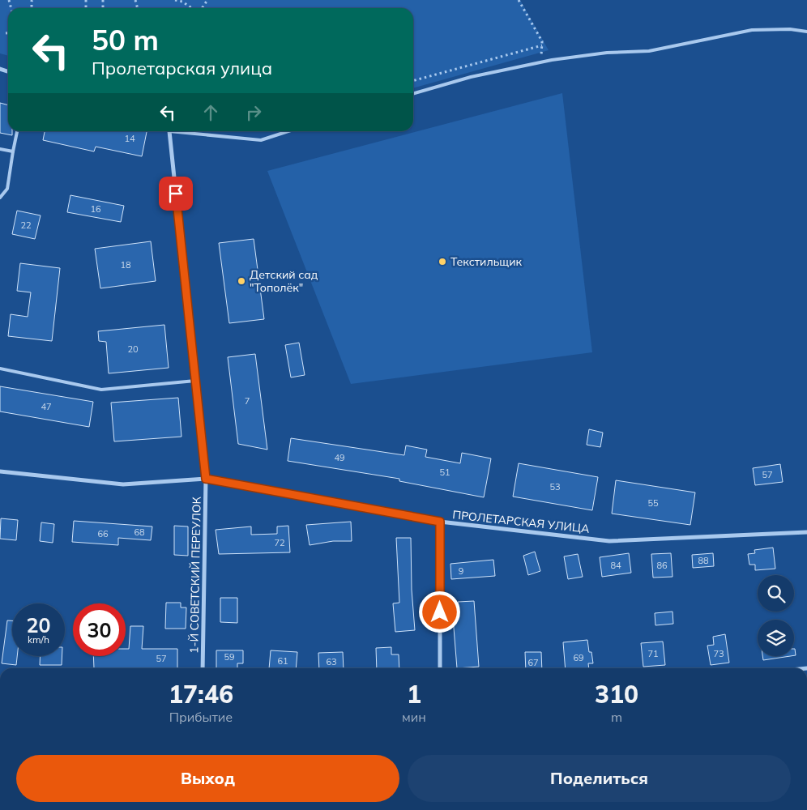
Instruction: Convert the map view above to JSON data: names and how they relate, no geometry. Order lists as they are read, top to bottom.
{
  "streets": {
    "street": ["ПРОЛЕТАРСКАЯ УЛИЦА", "1-Й СОВЕТСКИЙ ПЕРЕУЛОК"]
  },
  "crossings": [
    ["ПРОЛЕТАРСКАЯ УЛИЦА", "1-Й СОВЕТСКИЙ ПЕРЕУЛОК"]
  ],
  "places": ["Текстильщик", "Детский сад \"Тополёк\""],
  "house_numbers": [
    "14",
    "16",
    "22",
    "18",
    "20",
    "7",
    "47",
    "49",
    "51",
    "57",
    "53",
    "55",
    "68",
    "66",
    "72",
    "88",
    "84",
    "86",
    "9",
    "71",
    "73",
    "59",
    "69",
    "57",
    "61",
    "63",
    "67"
  ],
  "page": {
    "turn": ["50 m", "Пролетарская улица"],
    "speed": "20 km/h",
    "limit": "30",
    "eta": [
      "17:46",
      "Прибытие",
      "1",
      "мин",
      "310",
      "m"
    ],
    "buttons": ["Выход", "Поделиться"]
  }
}
